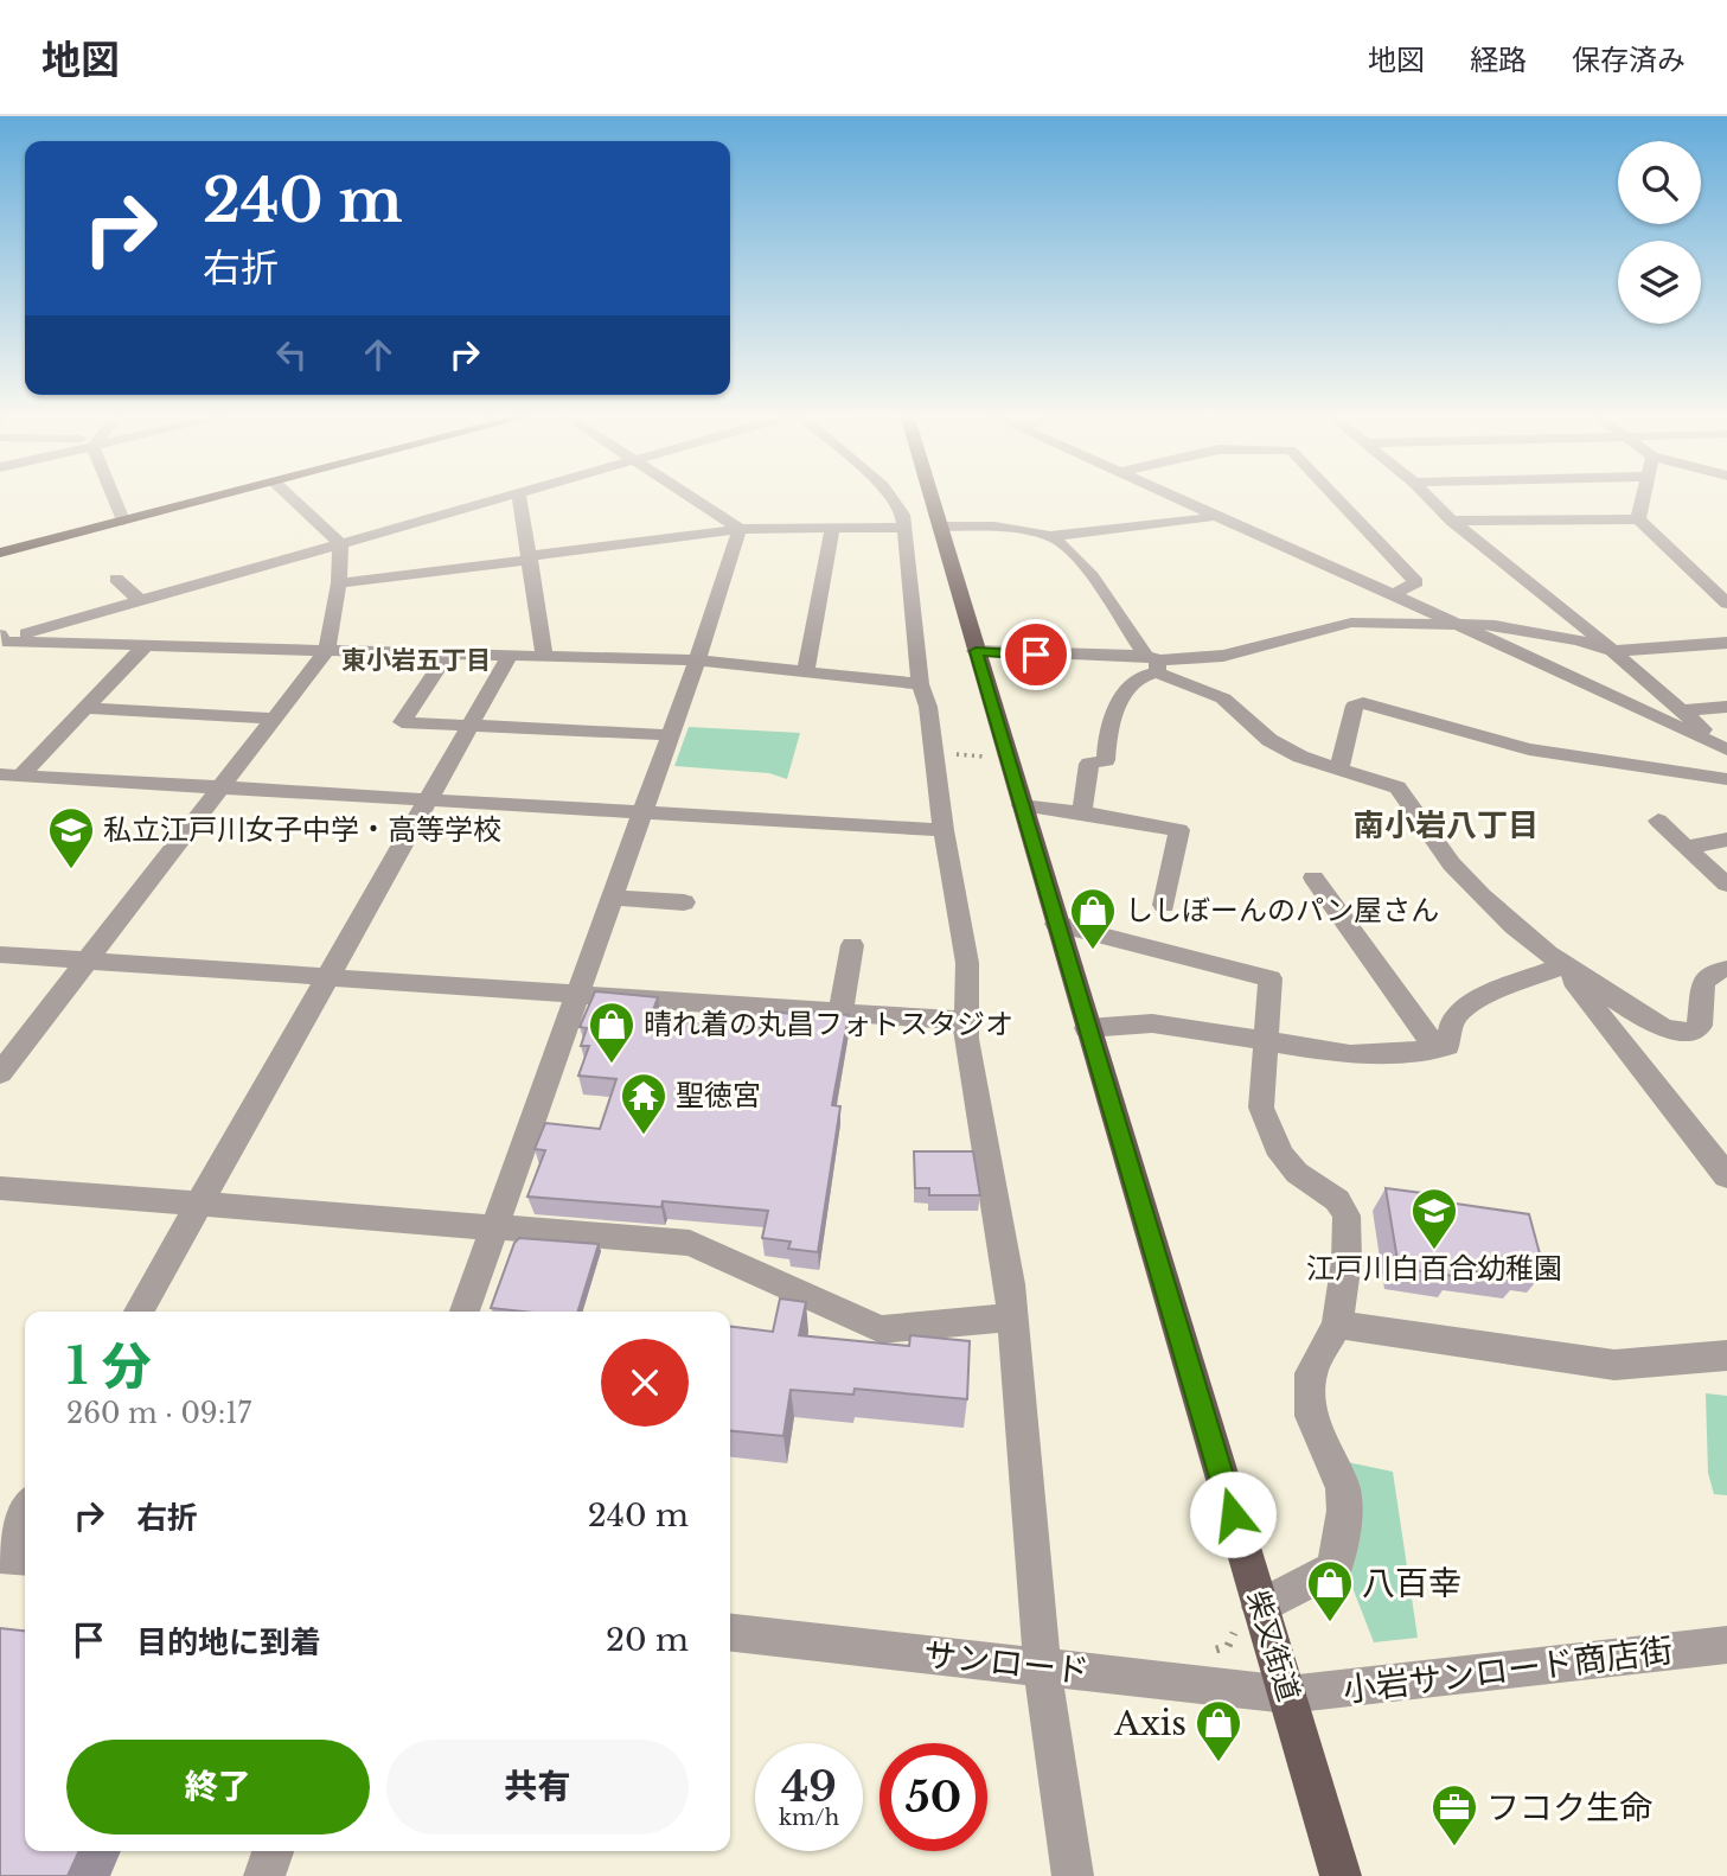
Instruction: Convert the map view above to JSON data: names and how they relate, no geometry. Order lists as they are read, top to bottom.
{
  "streets": {
    "main road": ["柴又街道"],
    "street": ["サンロード", "小岩サンロード商店街"]
  },
  "crossings": [
    ["柴又街道", "サンロード"],
    ["柴又街道", "小岩サンロード商店街"],
    ["サンロード", "小岩サンロード商店街"]
  ],
  "districts": ["東小岩五丁目", "南小岩八丁目"],
  "places": {
    "school or university": ["私立江戸川女子中学・高等学校", "江戸川白百合幼稚園"],
    "shop": [
      "ししぼーんのパン屋さん",
      "晴れ着の丸昌フォトスタジオ",
      "八百幸",
      "Axis"
    ],
    "temple": ["聖徳宮"],
    "office": ["フコク生命"]
  },
  "page": {
    "header": "地図",
    "nav": ["地図", "経路", "保存済み"],
    "turn": ["240 m", "右折"],
    "heading": ["1 分", "260 m · 09:17"],
    "list": [
      {
        "name": "右折",
        "value": "240 m"
      },
      {
        "name": "目的地に到着",
        "value": "20 m"
      }
    ],
    "buttons": ["終了", "共有"],
    "speed": "49 km/h",
    "limit": "50"
  }
}
